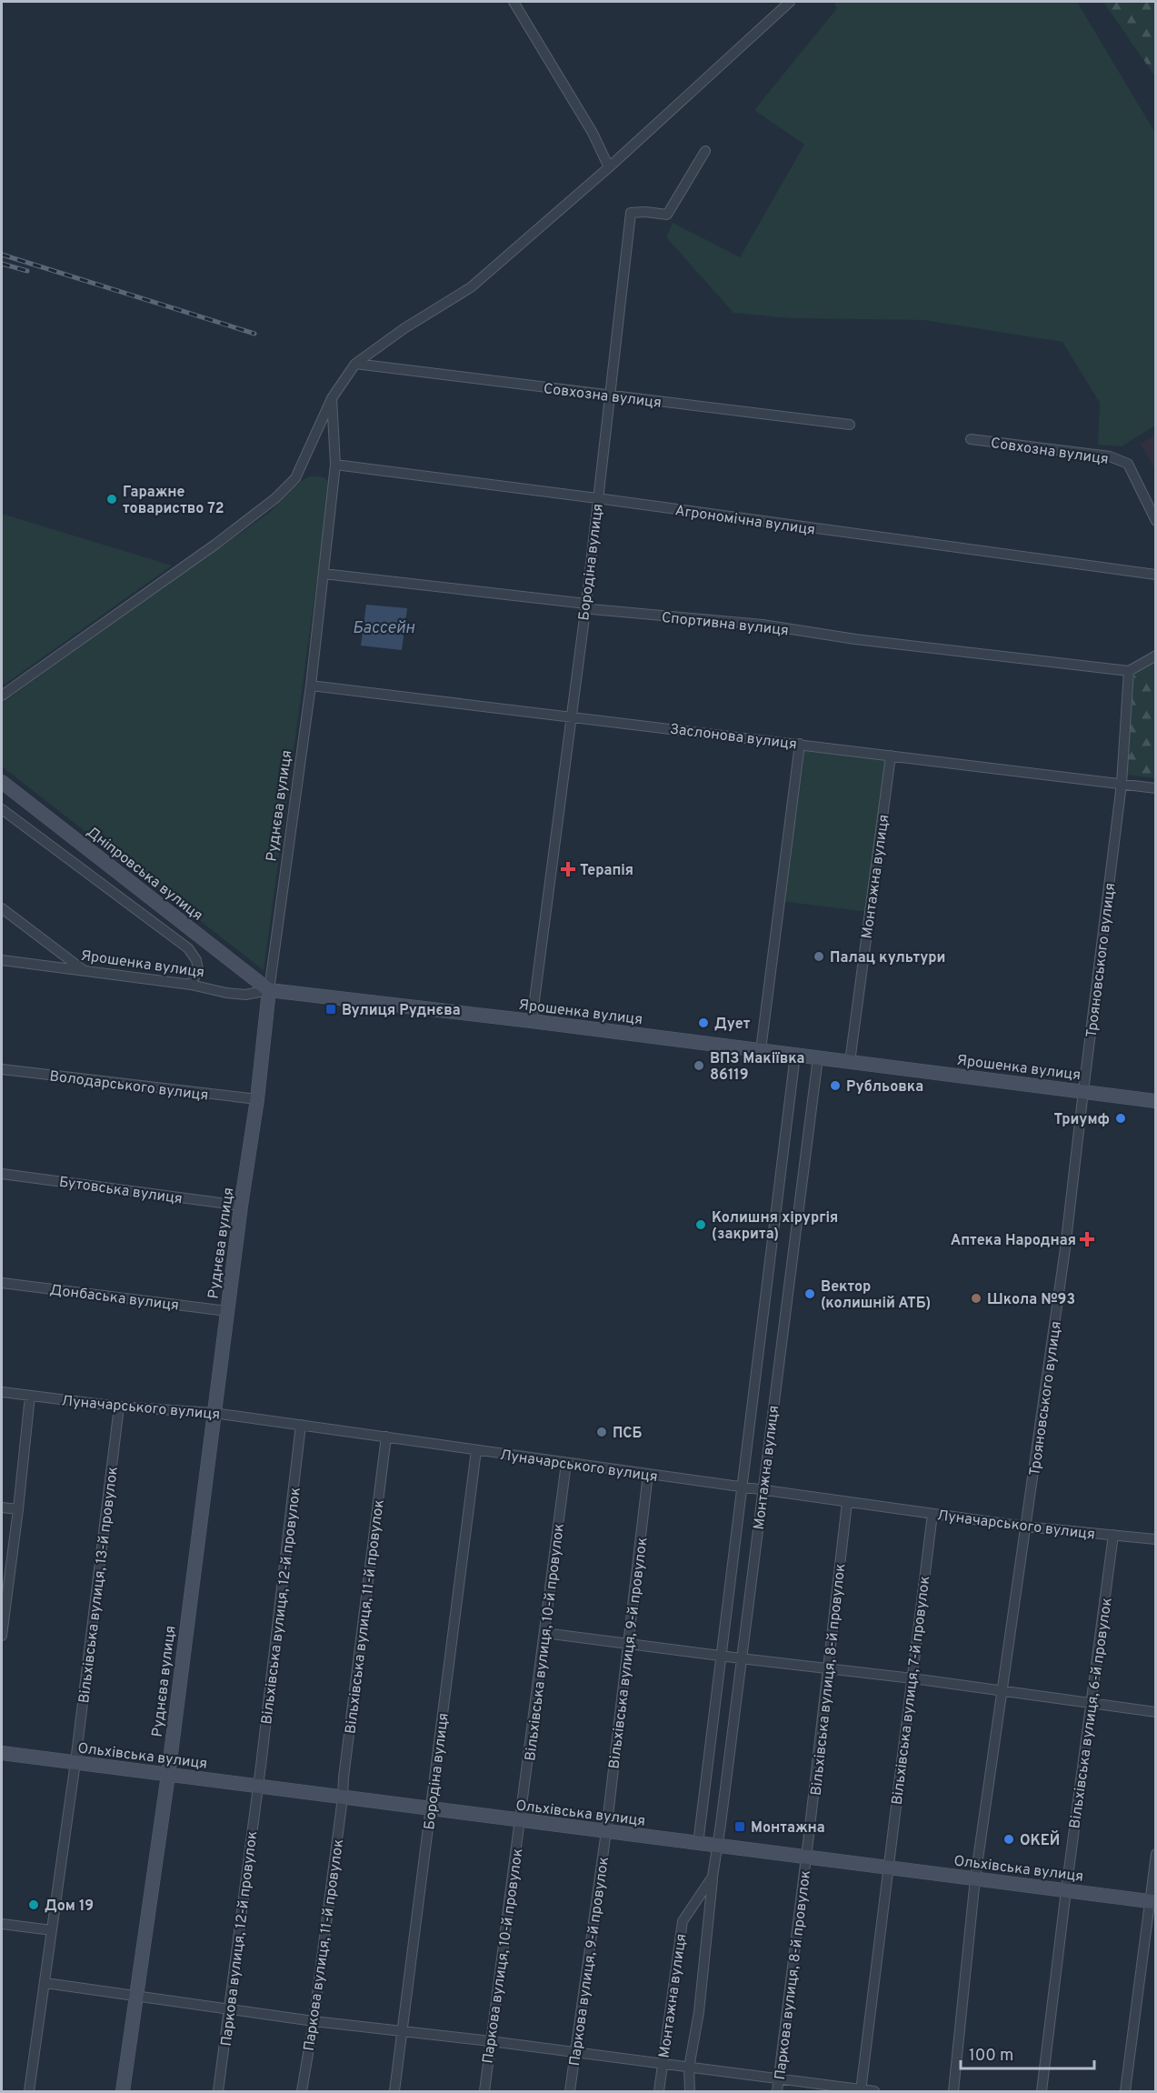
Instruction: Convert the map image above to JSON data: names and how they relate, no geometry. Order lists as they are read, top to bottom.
{
  "streets": {
    "street": [
      "Совхозна вулиця",
      "Агрономічна вулиця",
      "Бородіна вулиця",
      "Спортивна вулиця",
      "Заслонова вулиця",
      "Руднєва вулиця",
      "Дніпровська вулиця",
      "Монтажна вулиця",
      "Трояновського вулиця",
      "Ярошенка вулиця",
      "Володарського вулиця",
      "Бутовська вулиця",
      "Донбаська вулиця",
      "Луначарського вулиця",
      "Вільхівська вулиця, 13-й провулок",
      "Вільхівська вулиця, 12-й провулок",
      "Вільхівська вулиця, 11-й провулок",
      "Вільхівська вулиця, 10-й провулок",
      "Вільхівська вулиця, 9-й провулок",
      "Вільхівська вулиця, 8-й провулок",
      "Вільхівська вулиця, 7-й провулок",
      "Вільхівська вулиця, 6-й провулок",
      "Ольхівська вулиця",
      "Паркова вулиця, 12-й провулок",
      "Паркова вулиця, 11-й провулок",
      "Паркова вулиця, 10-й провулок",
      "Паркова вулиця, 9-й провулок",
      "Паркова вулиця, 8-й провулок"
    ]
  },
  "crossings": [
    ["Совхозна вулиця", "Бородіна вулиця"],
    ["Агрономічна вулиця", "Бородіна вулиця"],
    ["Агрономічна вулиця", "Руднєва вулиця"],
    ["Бородіна вулиця", "Спортивна вулиця"],
    ["Бородіна вулиця", "Заслонова вулиця"],
    ["Бородіна вулиця", "Ярошенка вулиця"],
    ["Бородіна вулиця", "Луначарського вулиця"],
    ["Бородіна вулиця", "Ольхівська вулиця"],
    ["Спортивна вулиця", "Руднєва вулиця"],
    ["Спортивна вулиця", "Трояновського вулиця"],
    ["Заслонова вулиця", "Руднєва вулиця"],
    ["Заслонова вулиця", "Монтажна вулиця"],
    ["Заслонова вулиця", "Трояновського вулиця"],
    ["Руднєва вулиця", "Дніпровська вулиця"],
    ["Руднєва вулиця", "Ярошенка вулиця"],
    ["Руднєва вулиця", "Володарського вулиця"],
    ["Руднєва вулиця", "Бутовська вулиця"],
    ["Руднєва вулиця", "Донбаська вулиця"],
    ["Руднєва вулиця", "Луначарського вулиця"],
    ["Руднєва вулиця", "Ольхівська вулиця"],
    ["Дніпровська вулиця", "Ярошенка вулиця"],
    ["Монтажна вулиця", "Ярошенка вулиця"],
    ["Монтажна вулиця", "Луначарського вулиця"],
    ["Монтажна вулиця", "Ольхівська вулиця"],
    ["Трояновського вулиця", "Ярошенка вулиця"],
    ["Трояновського вулиця", "Луначарського вулиця"],
    ["Трояновського вулиця", "Ольхівська вулиця"],
    ["Луначарського вулиця", "Вільхівська вулиця, 13-й провулок"],
    ["Луначарського вулиця", "Вільхівська вулиця, 12-й провулок"],
    ["Луначарського вулиця", "Вільхівська вулиця, 11-й провулок"],
    ["Луначарського вулиця", "Вільхівська вулиця, 10-й провулок"],
    ["Луначарського вулиця", "Вільхівська вулиця, 9-й провулок"],
    ["Луначарського вулиця", "Вільхівська вулиця, 8-й провулок"],
    ["Луначарського вулиця", "Вільхівська вулиця, 7-й провулок"],
    ["Луначарського вулиця", "Вільхівська вулиця, 6-й провулок"],
    ["Вільхівська вулиця, 13-й провулок", "Ольхівська вулиця"],
    ["Вільхівська вулиця, 12-й провулок", "Ольхівська вулиця"],
    ["Вільхівська вулиця, 12-й провулок", "Паркова вулиця, 12-й провулок"],
    ["Вільхівська вулиця, 11-й провулок", "Ольхівська вулиця"],
    ["Вільхівська вулиця, 11-й провулок", "Паркова вулиця, 11-й провулок"],
    ["Вільхівська вулиця, 10-й провулок", "Ольхівська вулиця"],
    ["Вільхівська вулиця, 10-й провулок", "Паркова вулиця, 10-й провулок"],
    ["Вільхівська вулиця, 9-й провулок", "Ольхівська вулиця"],
    ["Вільхівська вулиця, 9-й провулок", "Паркова вулиця, 9-й провулок"],
    ["Вільхівська вулиця, 8-й провулок", "Ольхівська вулиця"],
    ["Вільхівська вулиця, 8-й провулок", "Паркова вулиця, 8-й провулок"],
    ["Вільхівська вулиця, 7-й провулок", "Ольхівська вулиця"],
    ["Вільхівська вулиця, 6-й провулок", "Ольхівська вулиця"],
    ["Ольхівська вулиця", "Паркова вулиця, 12-й провулок"],
    ["Ольхівська вулиця", "Паркова вулиця, 11-й провулок"],
    ["Ольхівська вулиця", "Паркова вулиця, 10-й провулок"],
    ["Ольхівська вулиця", "Паркова вулиця, 9-й провулок"],
    ["Ольхівська вулиця", "Паркова вулиця, 8-й провулок"]
  ],
  "water": ["Бассейн"],
  "places": {
    "other": [
      "Гаражне товариство 72",
      "Палац культури",
      "Дует",
      "ВПЗ Макіївка 86119",
      "Рубльовка",
      "Триумф",
      "Колишня хірургія (закрита)",
      "Вектор (колишній АТБ)",
      "Школа №93",
      "ПСБ",
      "ОКЕЙ",
      "Дом 19"
    ],
    "health": ["Терапія", "Аптека Народная"],
    "transit": ["Вулиця Руднєва", "Монтажна"]
  },
  "scale_bar": "100 m"
}
